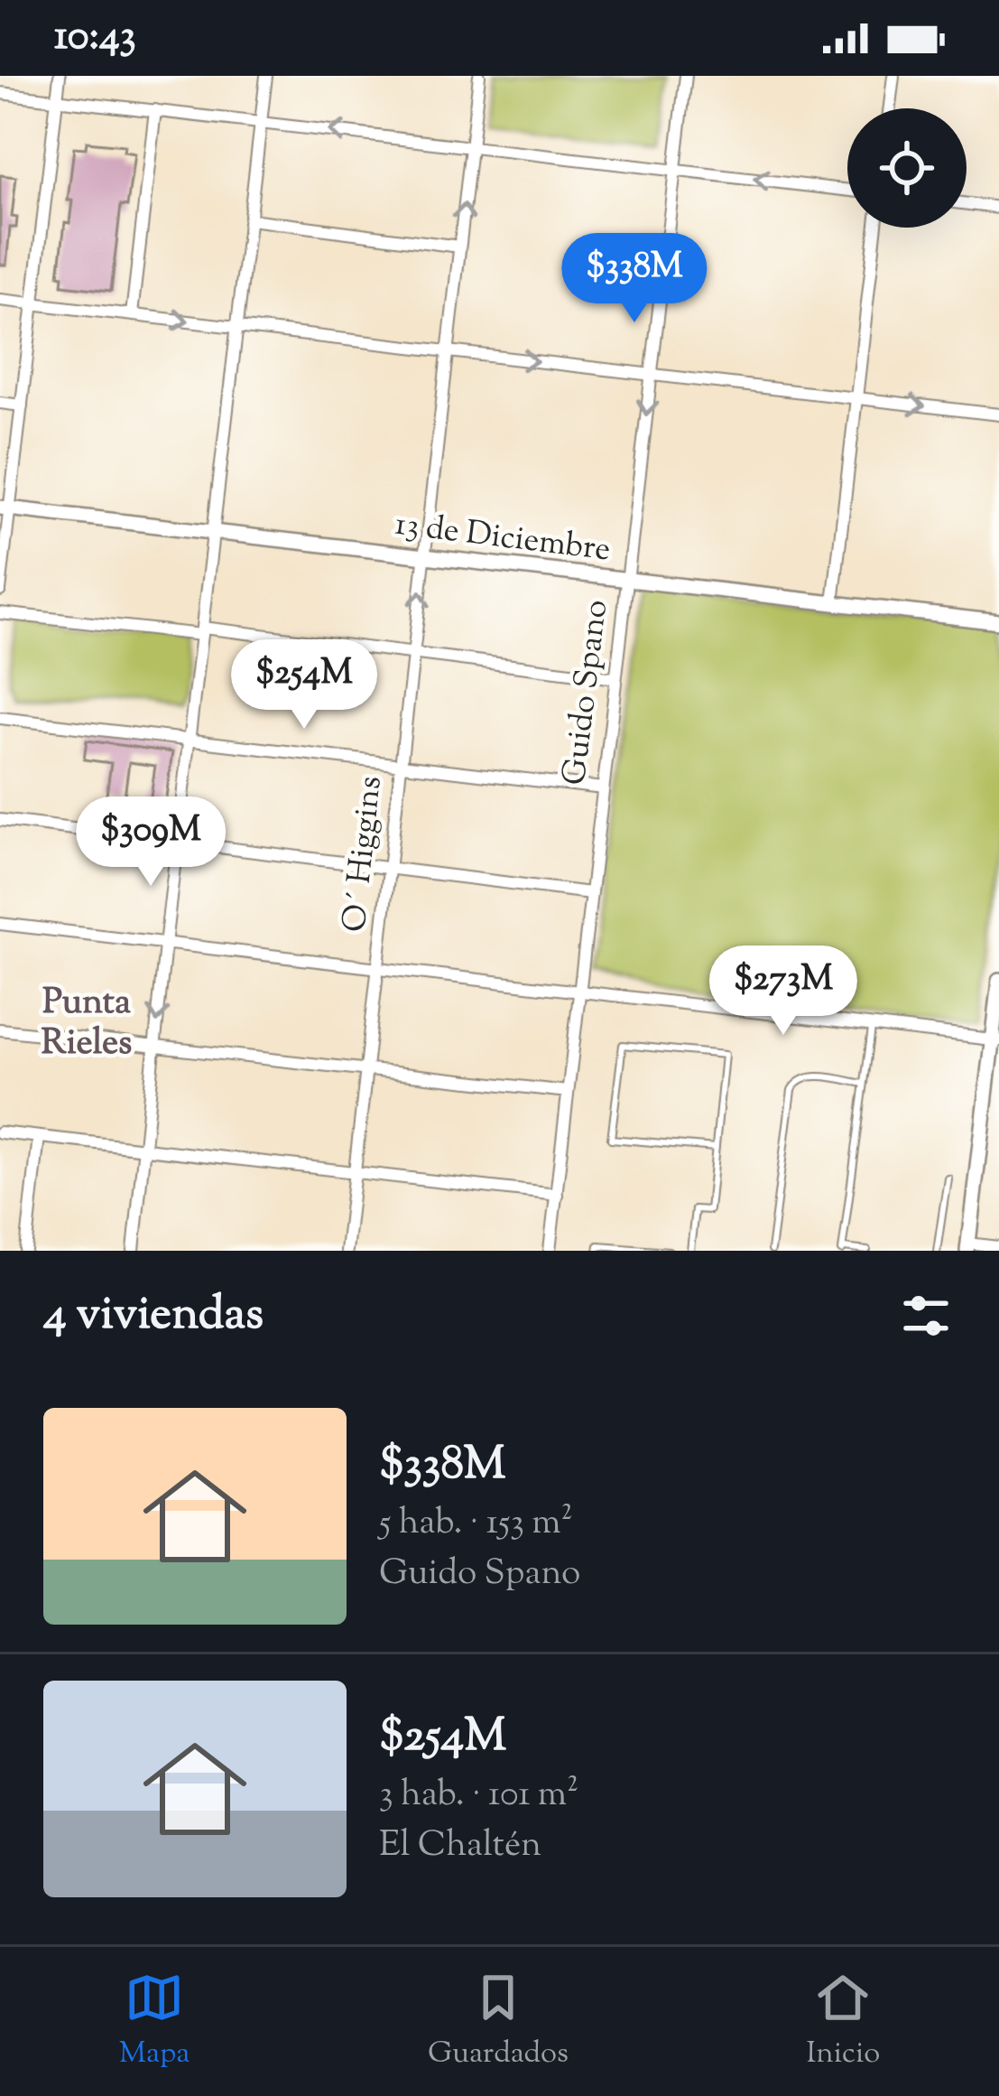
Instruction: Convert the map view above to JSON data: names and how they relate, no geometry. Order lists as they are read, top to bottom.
{
  "streets": {
    "street": ["13 de Diciembre", "Guido Spano", "O´ Higgins"]
  },
  "crossings": [
    ["13 de Diciembre", "Guido Spano"],
    ["13 de Diciembre", "O´ Higgins"]
  ],
  "districts": ["Punta Rieles"],
  "page": {
    "status": "10:43",
    "price": [
      "$338M",
      "$254M",
      "$309M",
      "$273M"
    ],
    "heading": "4 viviendas",
    "list": [
      {
        "name": "$338M",
        "note": "5 hab. · 153 m² · Guido Spano"
      },
      {
        "name": "$254M",
        "note": "3 hab. · 101 m² · El Chaltén"
      }
    ],
    "tabs": ["Mapa", "Guardados", "Inicio"]
  }
}
